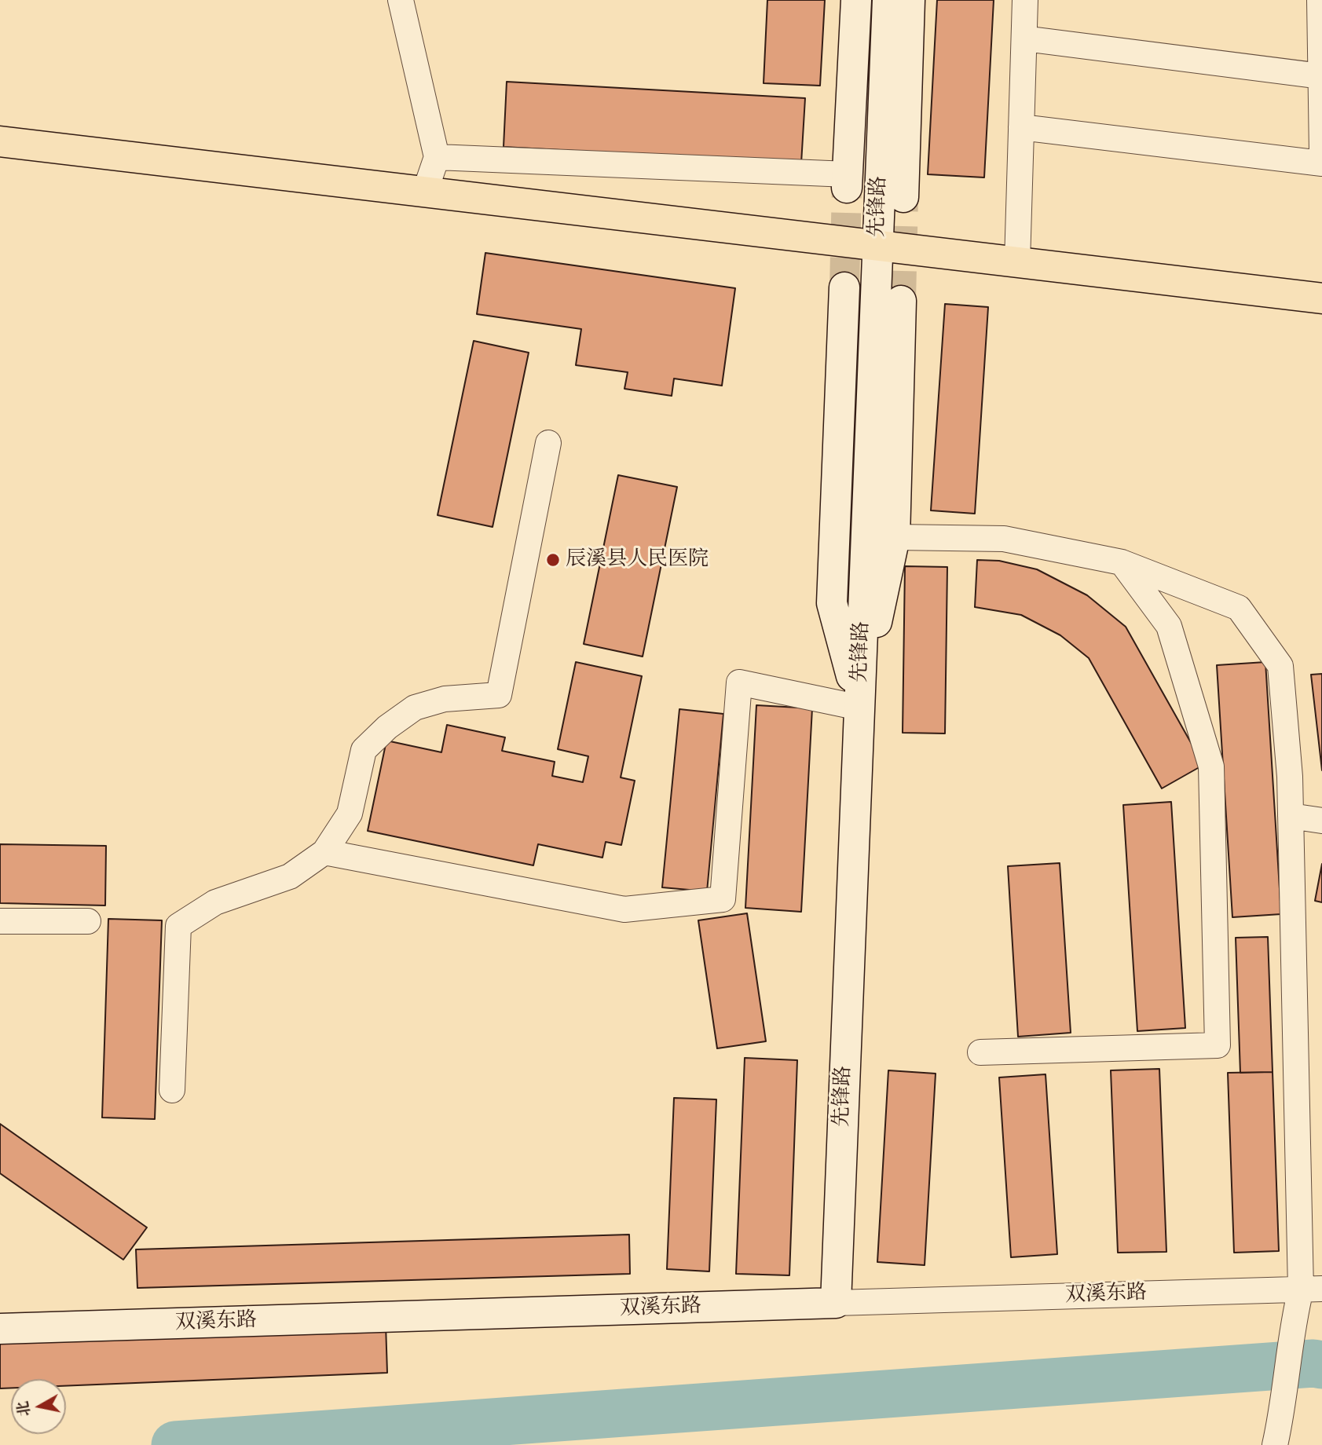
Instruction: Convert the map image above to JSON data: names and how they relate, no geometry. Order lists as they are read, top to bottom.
{
  "streets": {
    "main road": ["先锋路", "双溪东路"]
  },
  "crossings": [
    ["先锋路", "双溪东路"]
  ],
  "places": ["辰溪县人民医院"],
  "north": "left"
}
